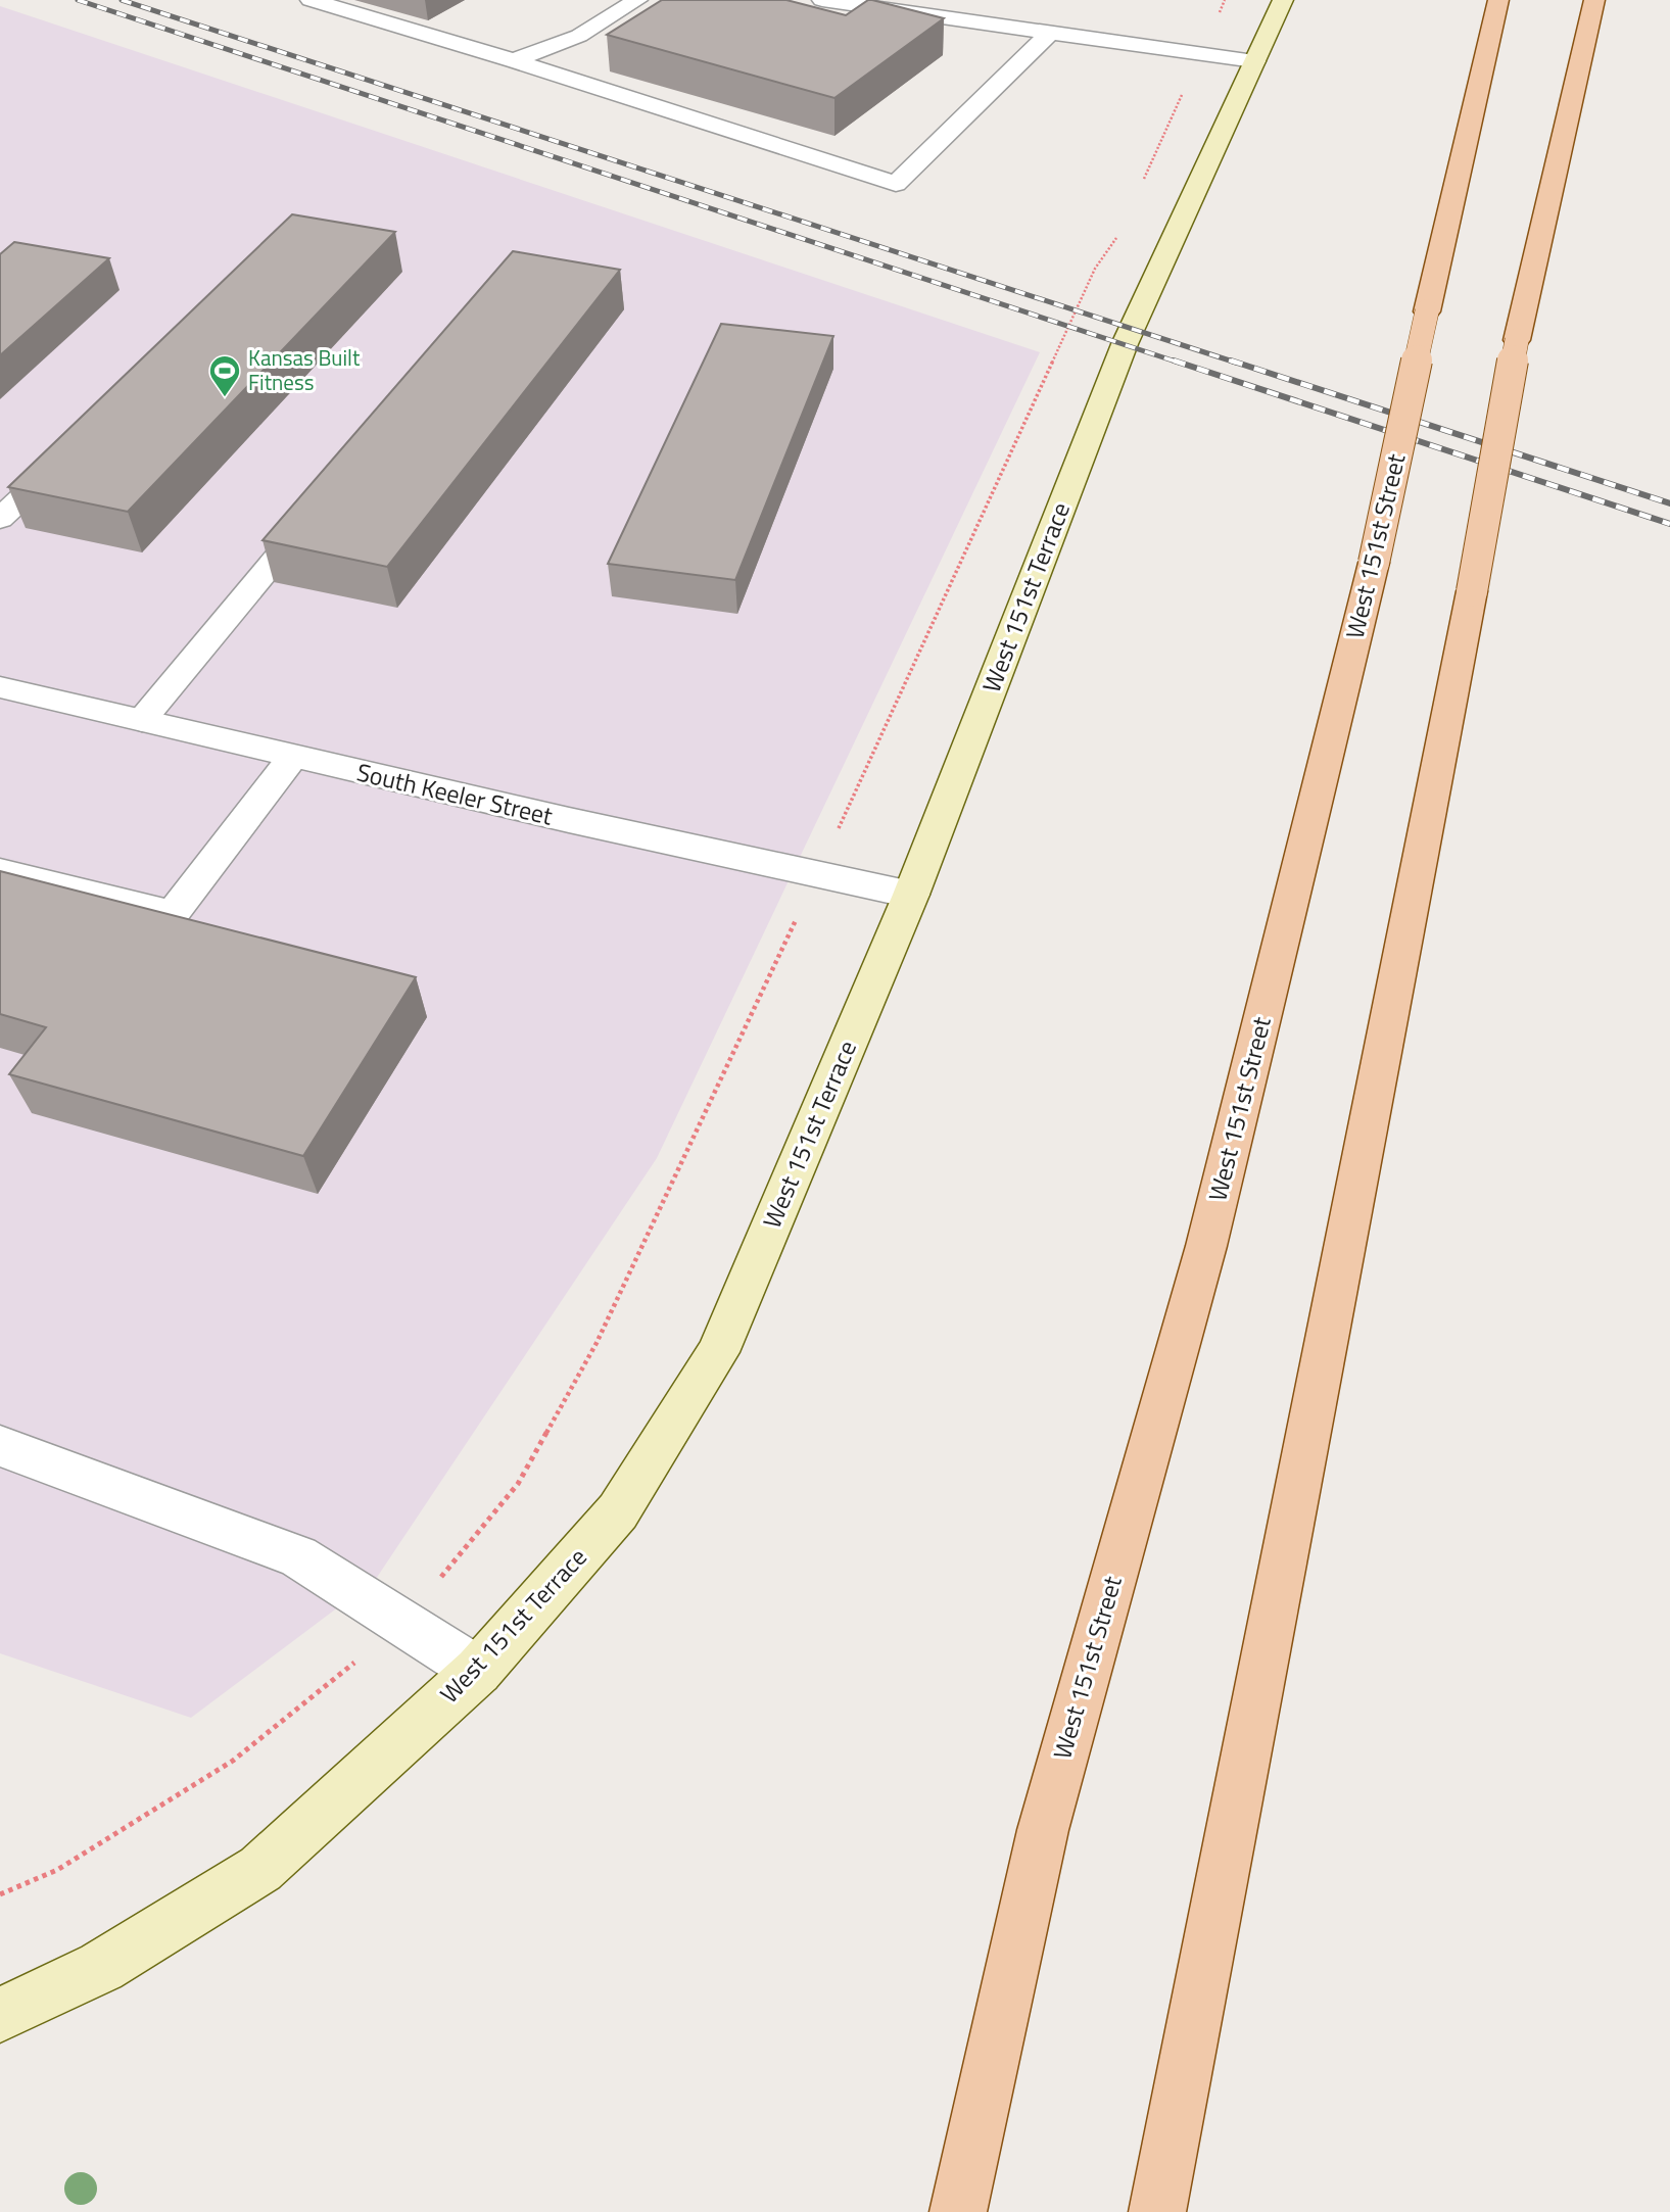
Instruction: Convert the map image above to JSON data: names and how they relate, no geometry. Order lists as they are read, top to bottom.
{
  "streets": {
    "main road": ["West 151st Street"],
    "street": ["West 151st Terrace", "South Keeler Street"]
  },
  "crossings": [
    ["West 151st Terrace", "South Keeler Street"]
  ],
  "places": {
    "sports": ["Kansas Built Fitness"]
  }
}
